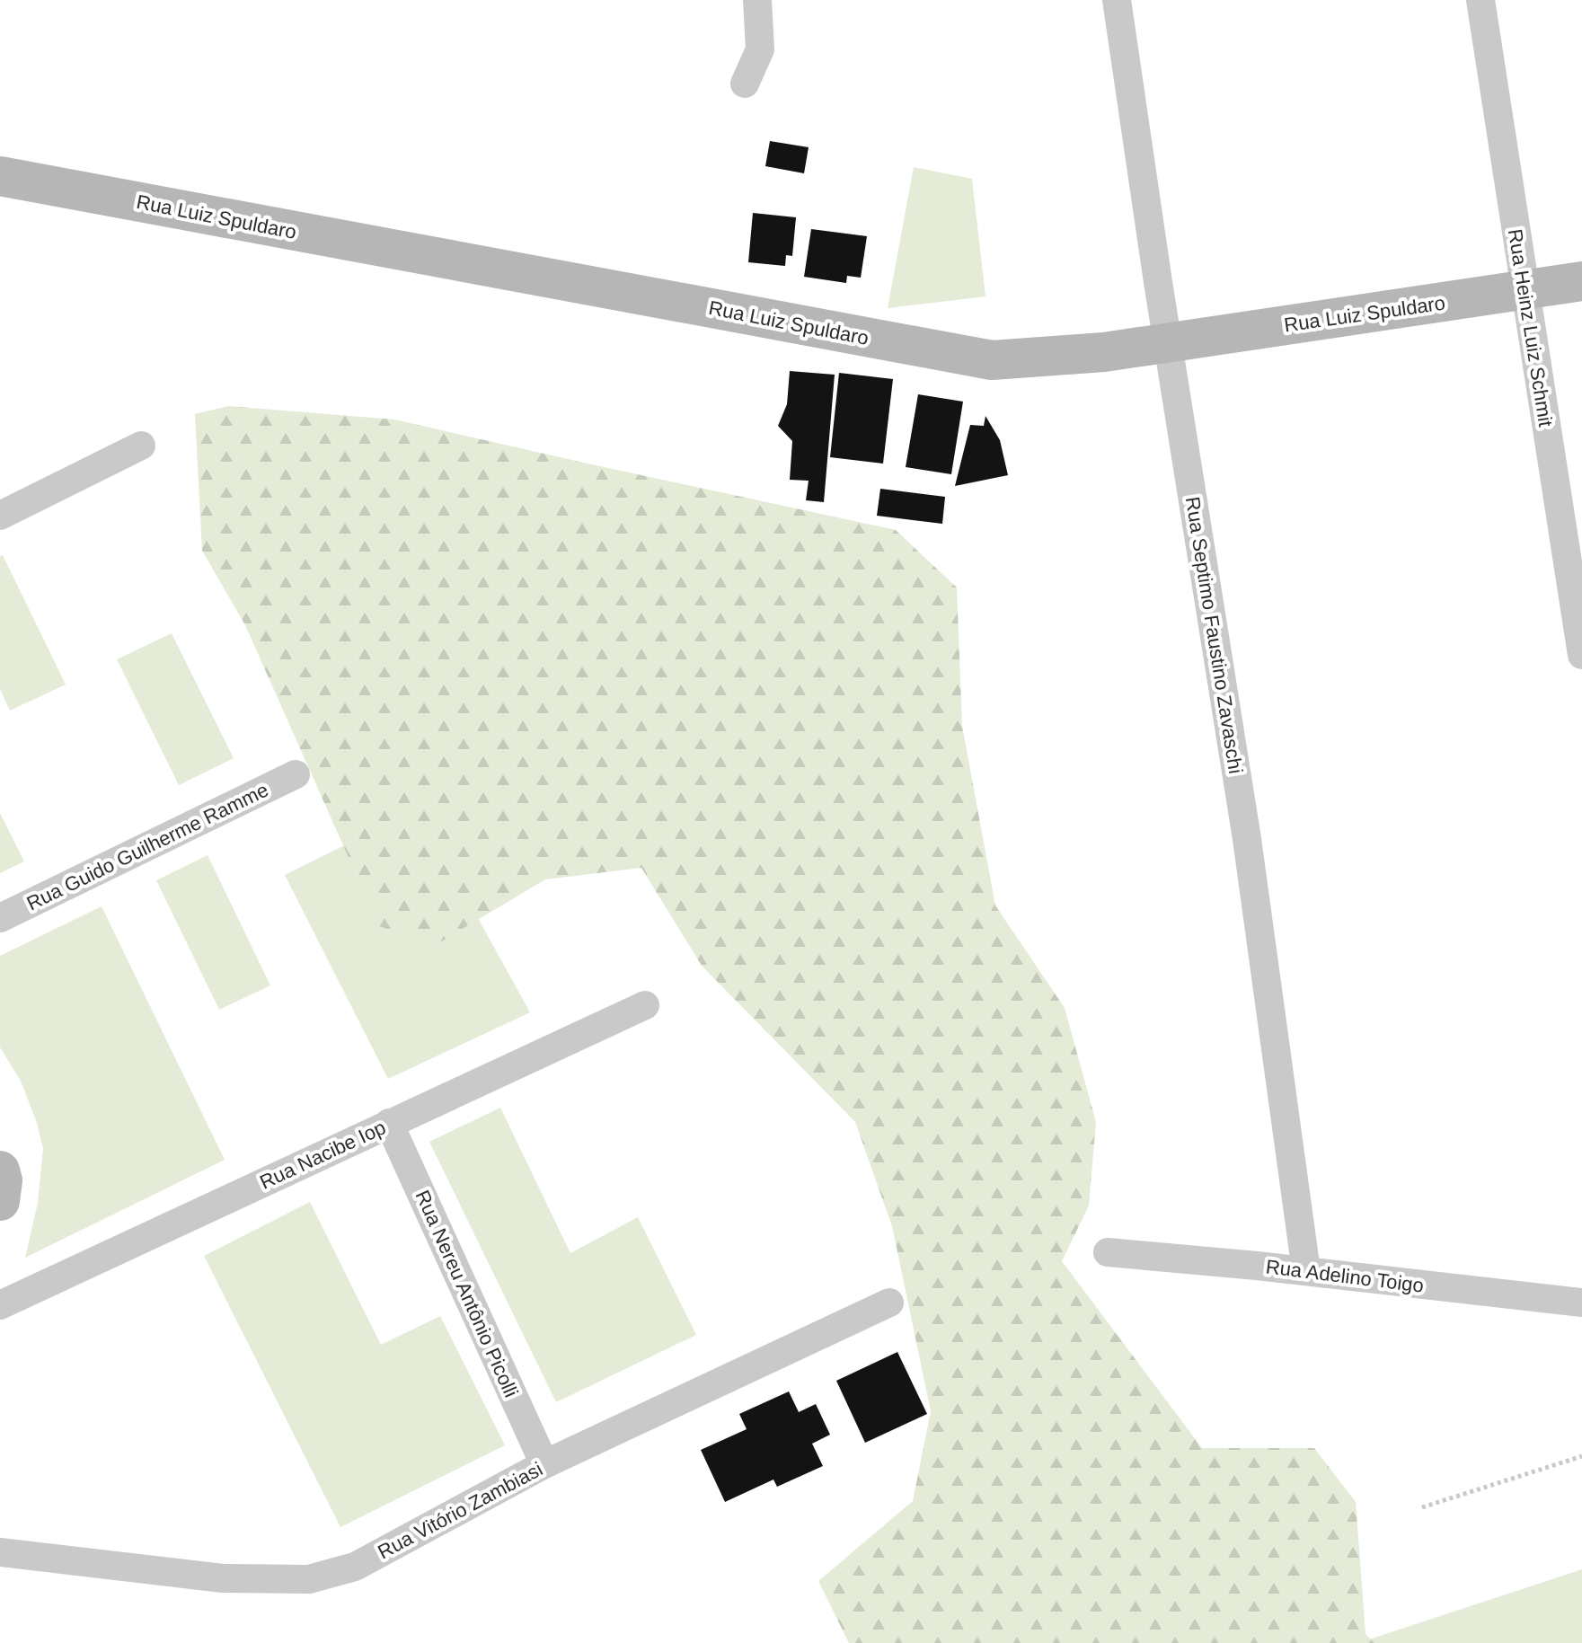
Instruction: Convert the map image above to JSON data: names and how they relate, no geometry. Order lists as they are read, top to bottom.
{
  "streets": {
    "street": [
      "Rua Luiz Spuldaro",
      "Rua Heinz Luiz Schmit",
      "Rua Septimo Faustino Zavaschi",
      "Rua Guido Guilherme Ramme",
      "Rua Nacibe Iop",
      "Rua Adelino Toigo",
      "Rua Nereu Antônio Picolli",
      "Rua Vitório Zambiasi"
    ]
  },
  "crossings": [
    ["Rua Luiz Spuldaro", "Rua Heinz Luiz Schmit"],
    ["Rua Luiz Spuldaro", "Rua Septimo Faustino Zavaschi"],
    ["Rua Septimo Faustino Zavaschi", "Rua Adelino Toigo"],
    ["Rua Nacibe Iop", "Rua Nereu Antônio Picolli"],
    ["Rua Nereu Antônio Picolli", "Rua Vitório Zambiasi"]
  ]
}
